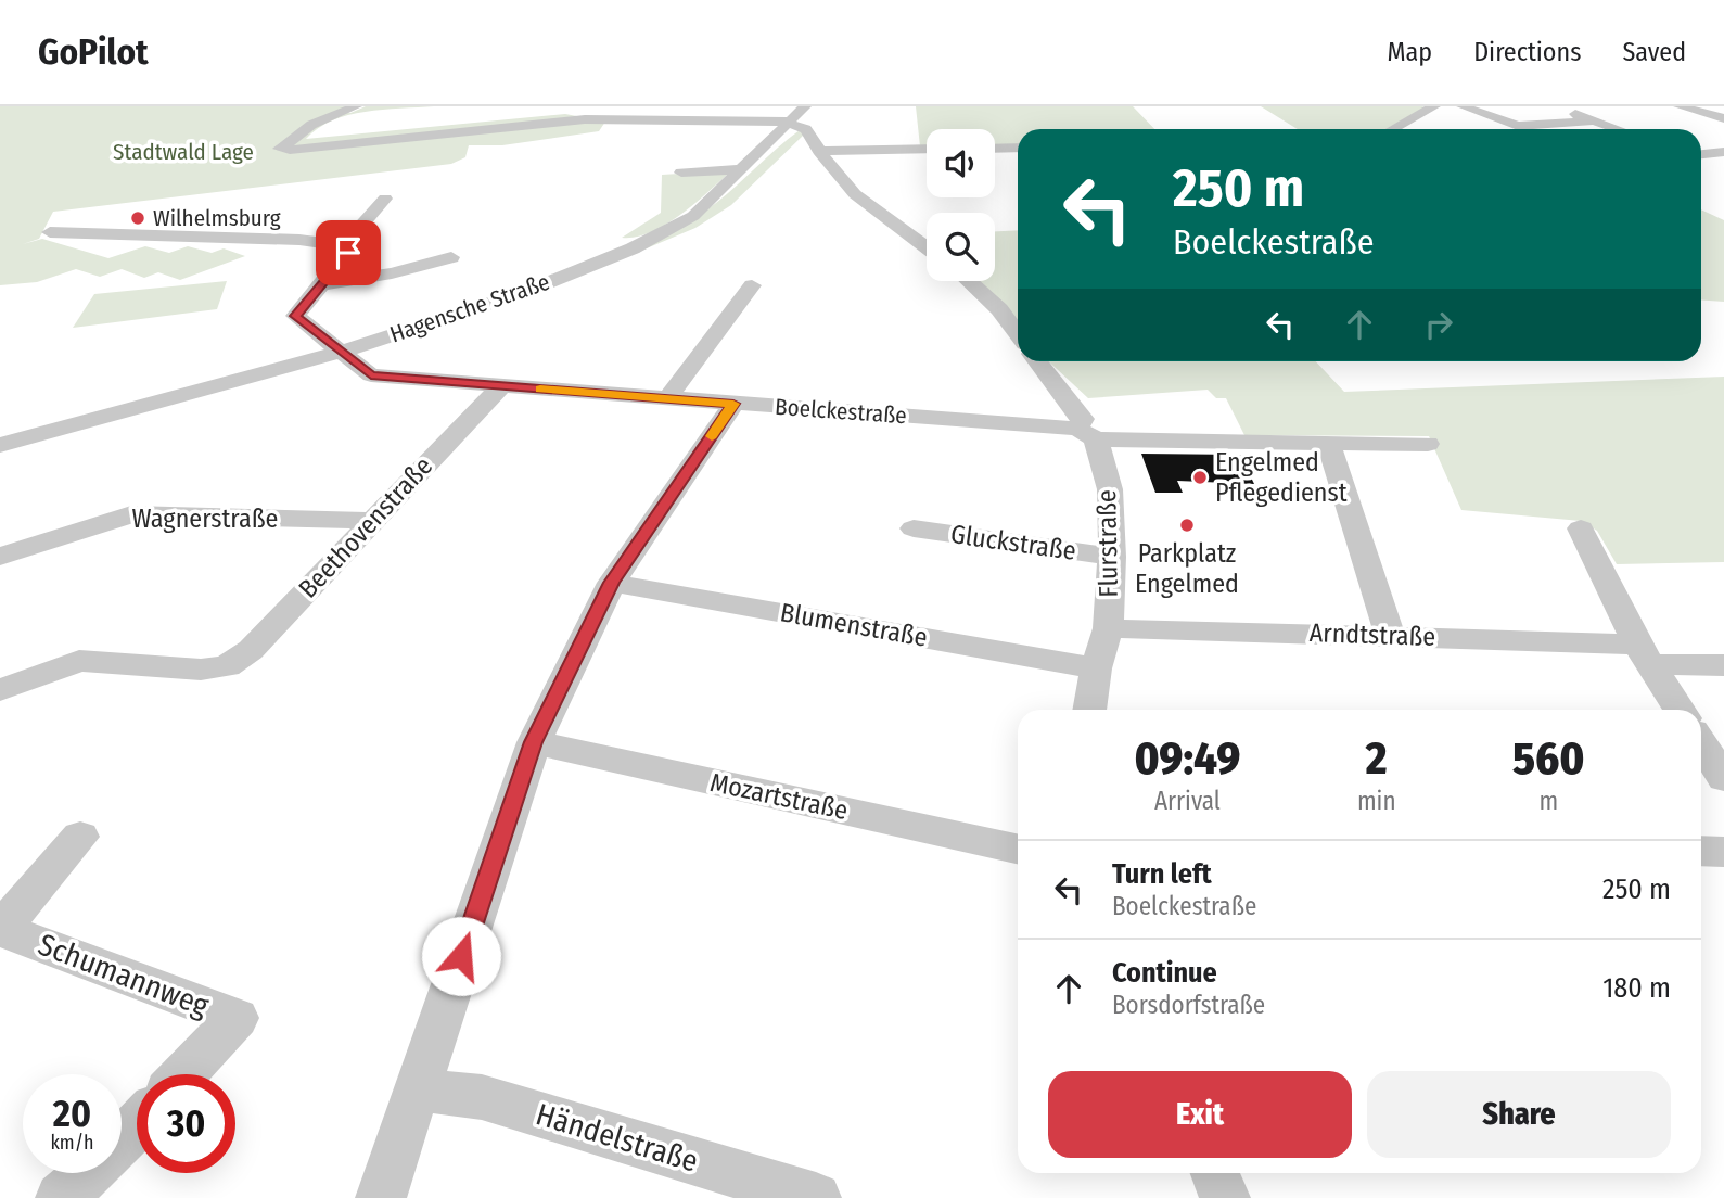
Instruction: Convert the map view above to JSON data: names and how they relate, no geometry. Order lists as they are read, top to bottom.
{
  "streets": {
    "street": [
      "Hagensche Straße",
      "Boelckestraße",
      "Wagnerstraße",
      "Beethovenstraße",
      "Gluckstraße",
      "Flurstraße",
      "Blumenstraße",
      "Arndtstraße",
      "Mozartstraße",
      "Schumannweg",
      "Händelstraße"
    ]
  },
  "crossings": [
    ["Hagensche Straße", "Boelckestraße"],
    ["Boelckestraße", "Beethovenstraße"],
    ["Boelckestraße", "Flurstraße"],
    ["Wagnerstraße", "Beethovenstraße"],
    ["Gluckstraße", "Flurstraße"],
    ["Flurstraße", "Blumenstraße"],
    ["Flurstraße", "Arndtstraße"]
  ],
  "parks": ["Stadtwald Lage"],
  "places": ["Wilhelmsburg", "Engelmed Pflegedienst", "Parkplatz Engelmed"],
  "page": {
    "header": "GoPilot",
    "nav": ["Map", "Directions", "Saved"],
    "turn": ["250 m", "Boelckestraße"],
    "eta": [
      "09:49",
      "Arrival",
      "2",
      "min",
      "560",
      "m"
    ],
    "list": [
      {
        "name": "Turn left",
        "note": "Boelckestraße",
        "value": "250 m"
      },
      {
        "name": "Continue",
        "note": "Borsdorfstraße",
        "value": "180 m"
      }
    ],
    "buttons": ["Exit", "Share"],
    "speed": "20 km/h",
    "limit": "30"
  }
}
